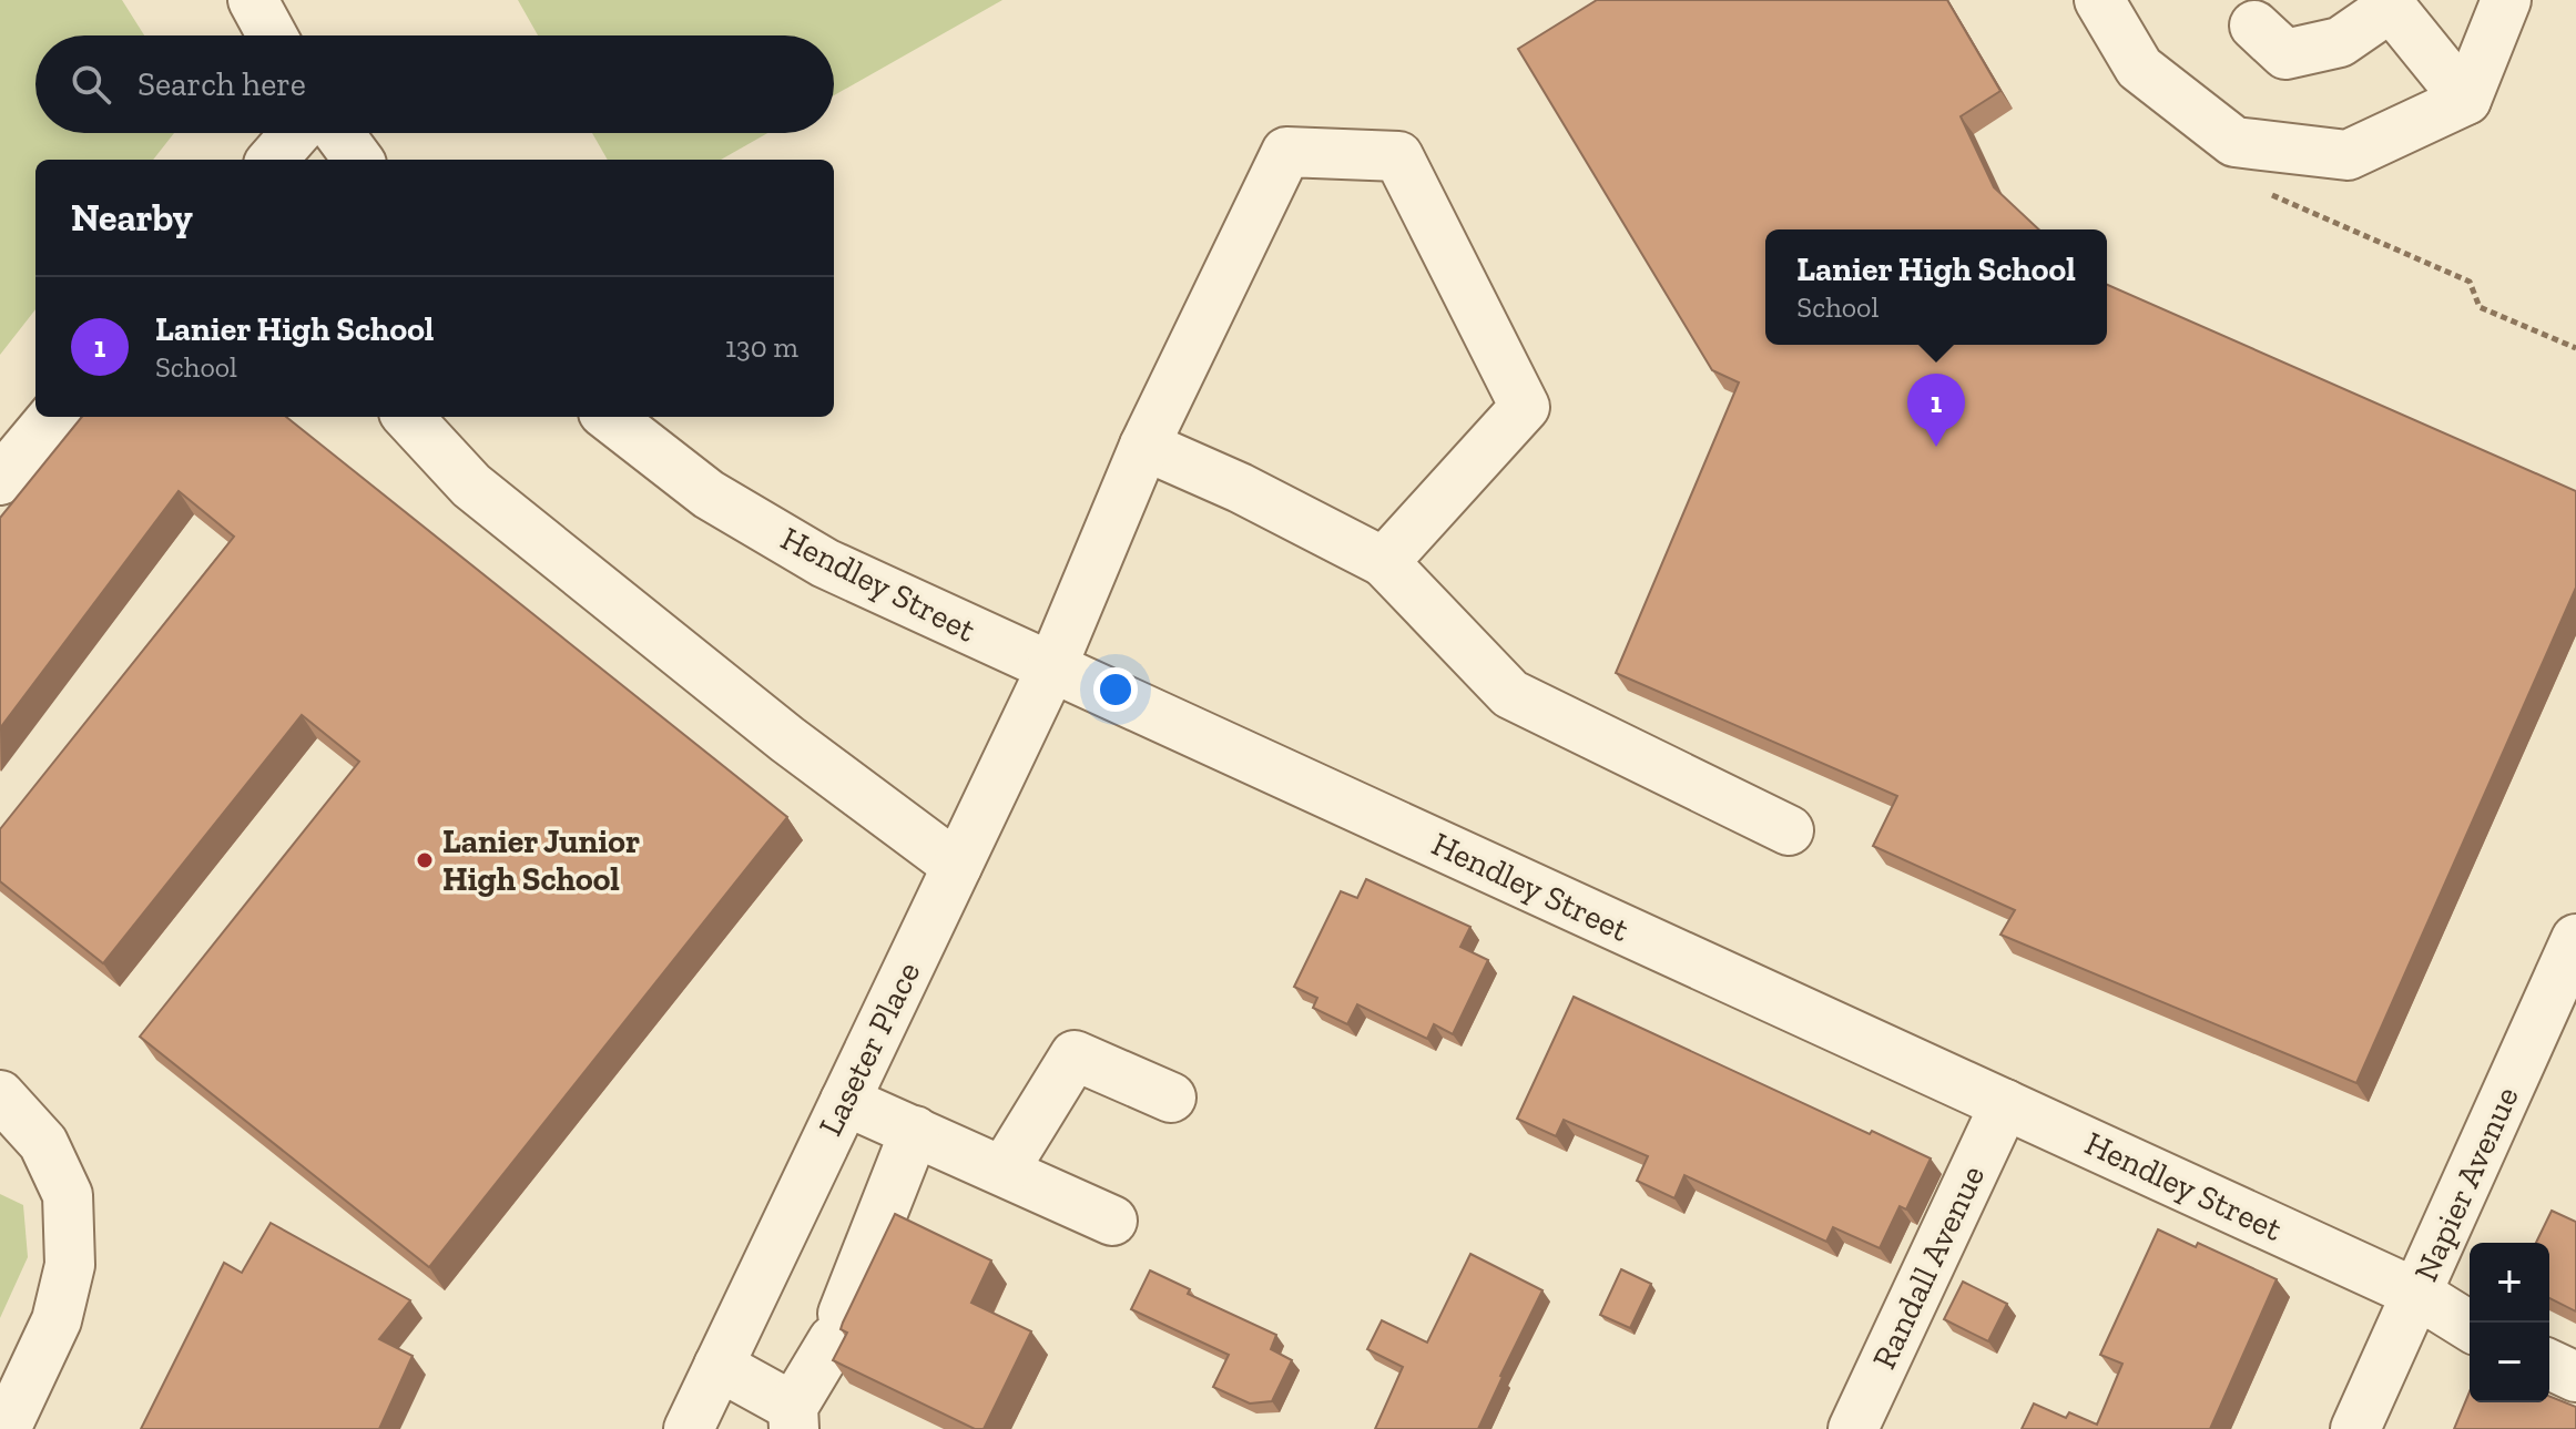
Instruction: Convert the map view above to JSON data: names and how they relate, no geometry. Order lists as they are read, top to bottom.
{
  "streets": {
    "street": [
      "Hendley Street",
      "Laseter Place",
      "Napier Avenue",
      "Randall Avenue"
    ]
  },
  "crossings": [
    ["Hendley Street", "Laseter Place"],
    ["Hendley Street", "Napier Avenue"],
    ["Hendley Street", "Randall Avenue"]
  ],
  "places": ["Lanier Junior High School"],
  "page": {
    "search": "Search here",
    "heading": "Nearby",
    "popup": ["Lanier High School", "School"],
    "list": [
      {
        "mark": "1",
        "name": "Lanier High School",
        "note": "School",
        "value": "130 m"
      }
    ],
    "pins": "1",
    "map_buttons": ["+", "−"]
  }
}
